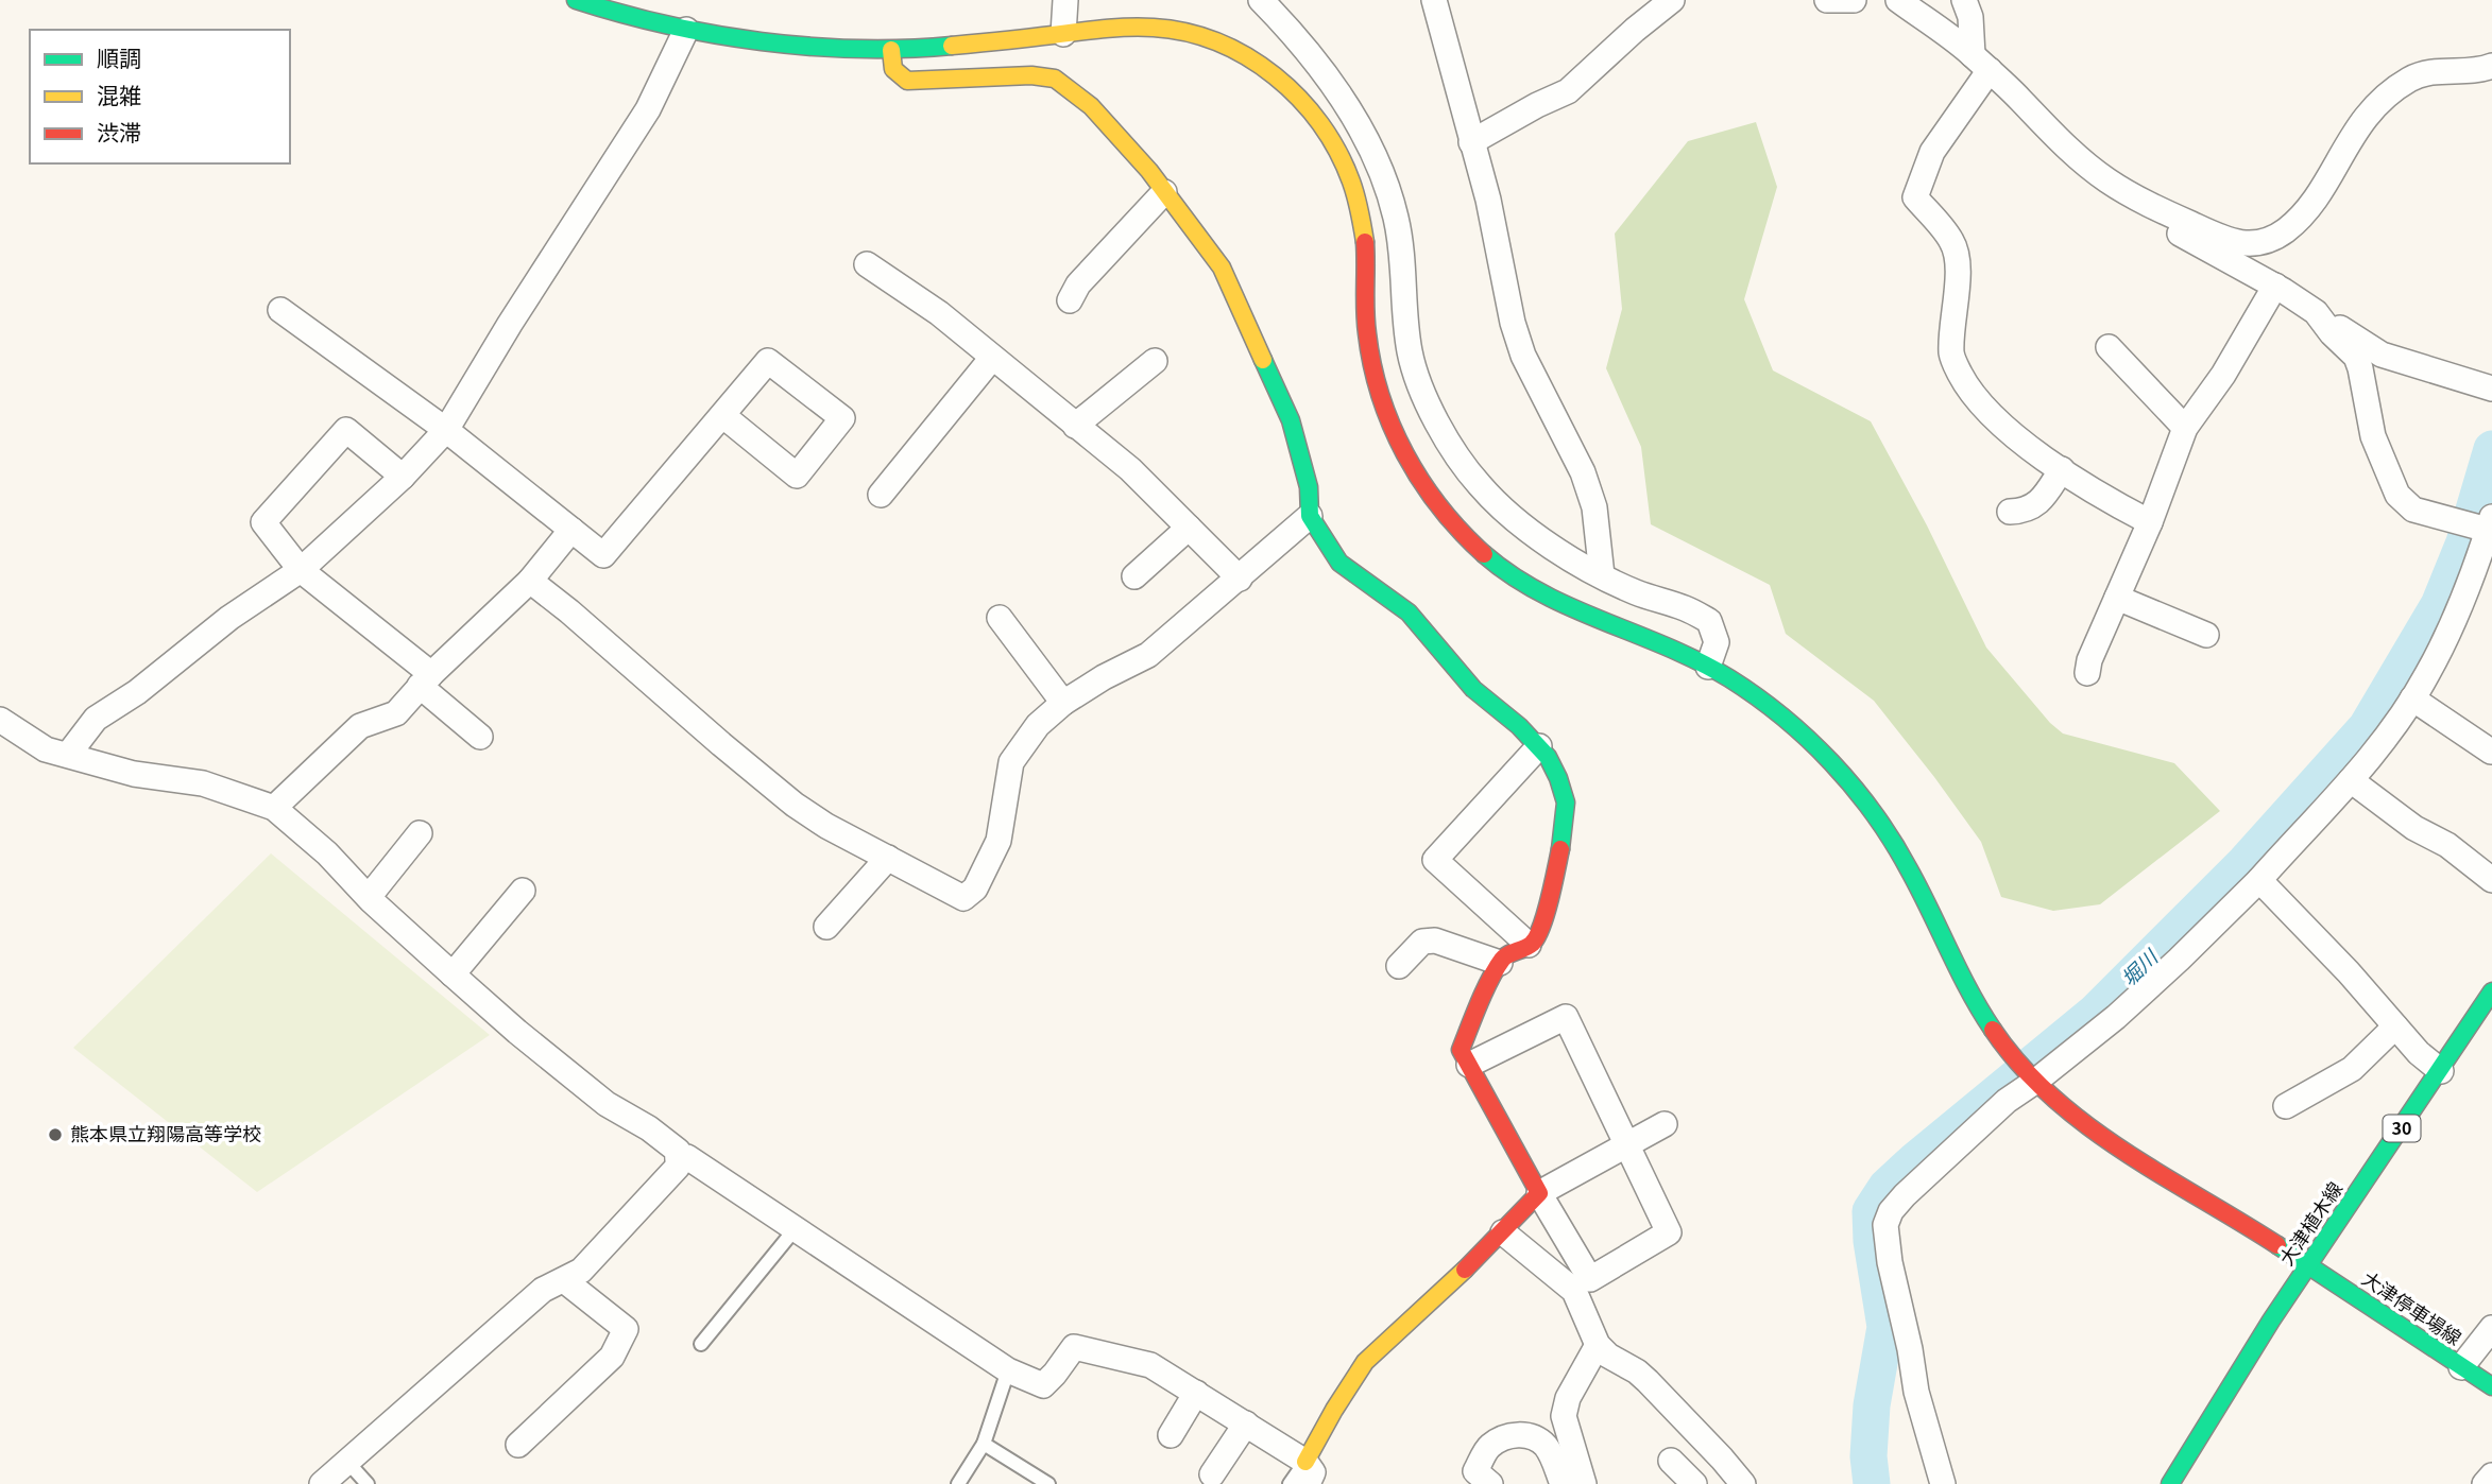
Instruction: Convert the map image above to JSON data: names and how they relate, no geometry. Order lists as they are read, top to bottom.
{
  "streets": {
    "street": ["30", "大津植木線", "大津停車場線"]
  },
  "crossings": [
    ["大津植木線", "大津停車場線"]
  ],
  "water": ["堀川"],
  "places": ["熊本県立翔陽高等学校"],
  "legend": ["順調", "混雑", "渋滞"]
}
